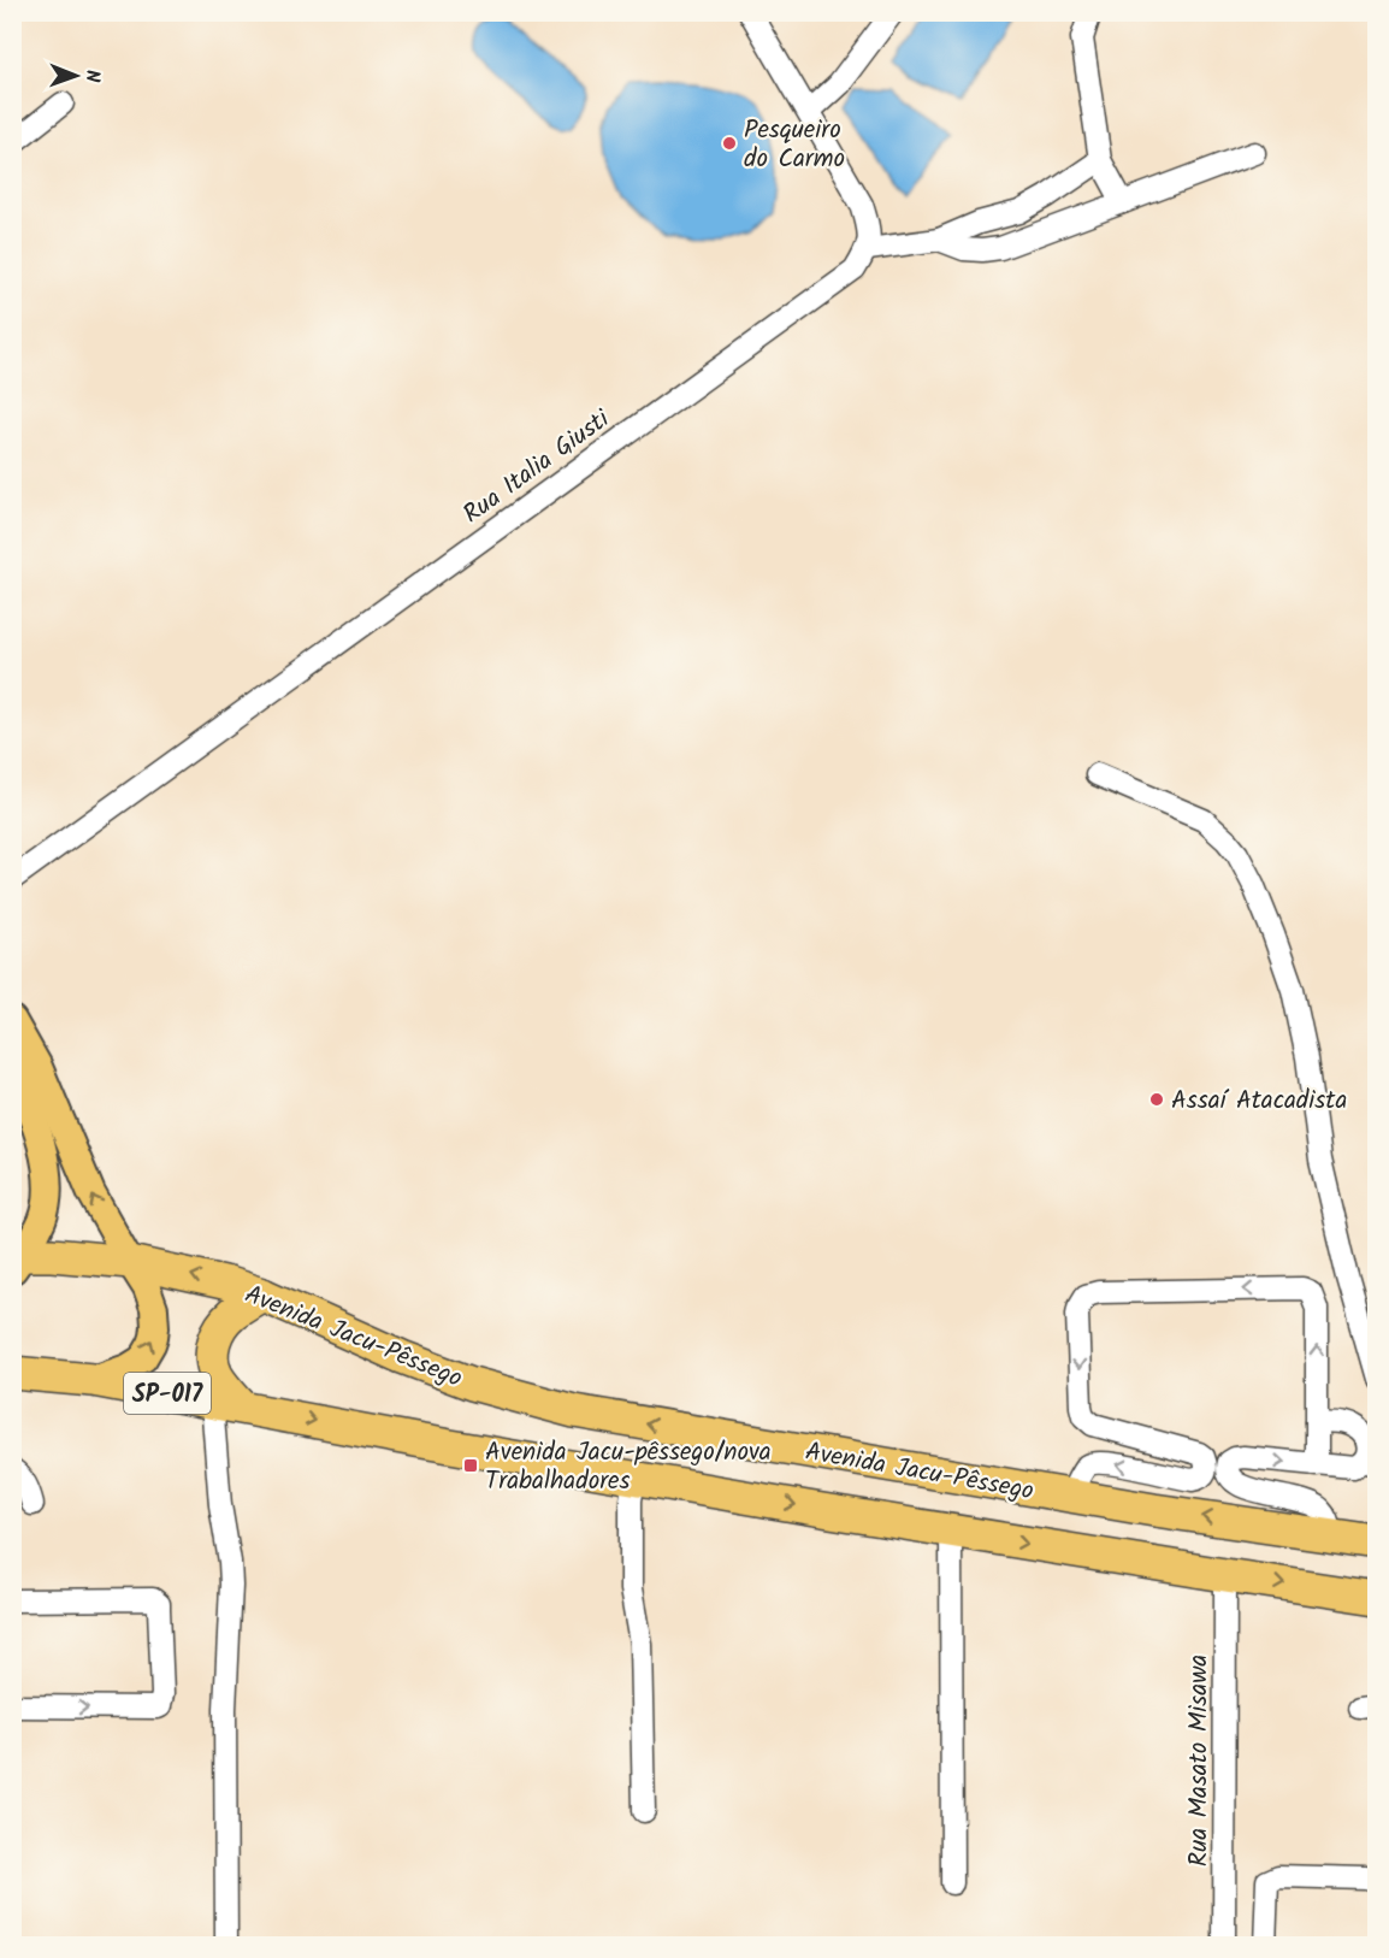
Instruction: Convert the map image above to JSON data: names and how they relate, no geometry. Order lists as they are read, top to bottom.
{
  "streets": {
    "highway": ["Avenida Jacu-Pêssego", "SP-017"],
    "street": ["Rua Italia Giusti", "Rua Masato Misawa"]
  },
  "crossings": [
    ["SP-017", "Rua Masato Misawa"]
  ],
  "places": {
    "other": ["Pesqueiro do Carmo", "Assaí Atacadista"],
    "transit": ["Avenida Jacu-pêssego/nova Trabalhadores"]
  },
  "north": "right"
}
